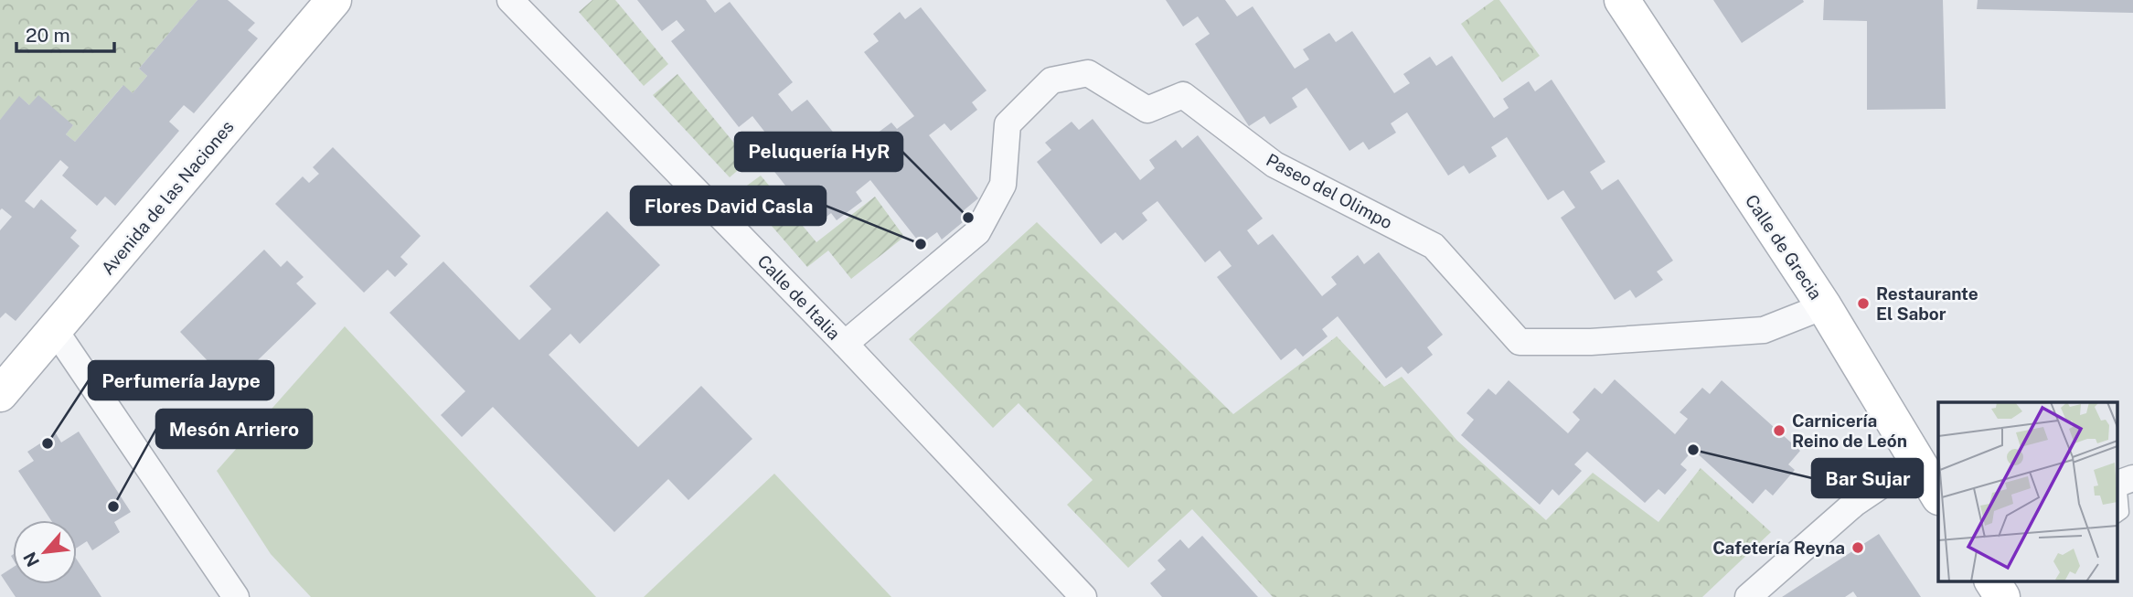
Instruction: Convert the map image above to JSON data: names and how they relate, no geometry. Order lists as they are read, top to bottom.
{
  "streets": {
    "street": [
      "Paseo del Olimpo",
      "Avenida de las Naciones",
      "Calle de Grecia",
      "Calle de Italia"
    ]
  },
  "crossings": [
    ["Paseo del Olimpo", "Calle de Grecia"],
    ["Paseo del Olimpo", "Calle de Italia"]
  ],
  "places": [
    "Peluquería HyR",
    "Flores David Casla",
    "Restaurante El Sabor",
    "Carnicería Reino de León",
    "Perfumería Jaype",
    "Bar Sujar",
    "Mesón Arriero",
    "Cafetería Reyna"
  ],
  "scale_bar": "20 m",
  "north": "bottom left"
}
